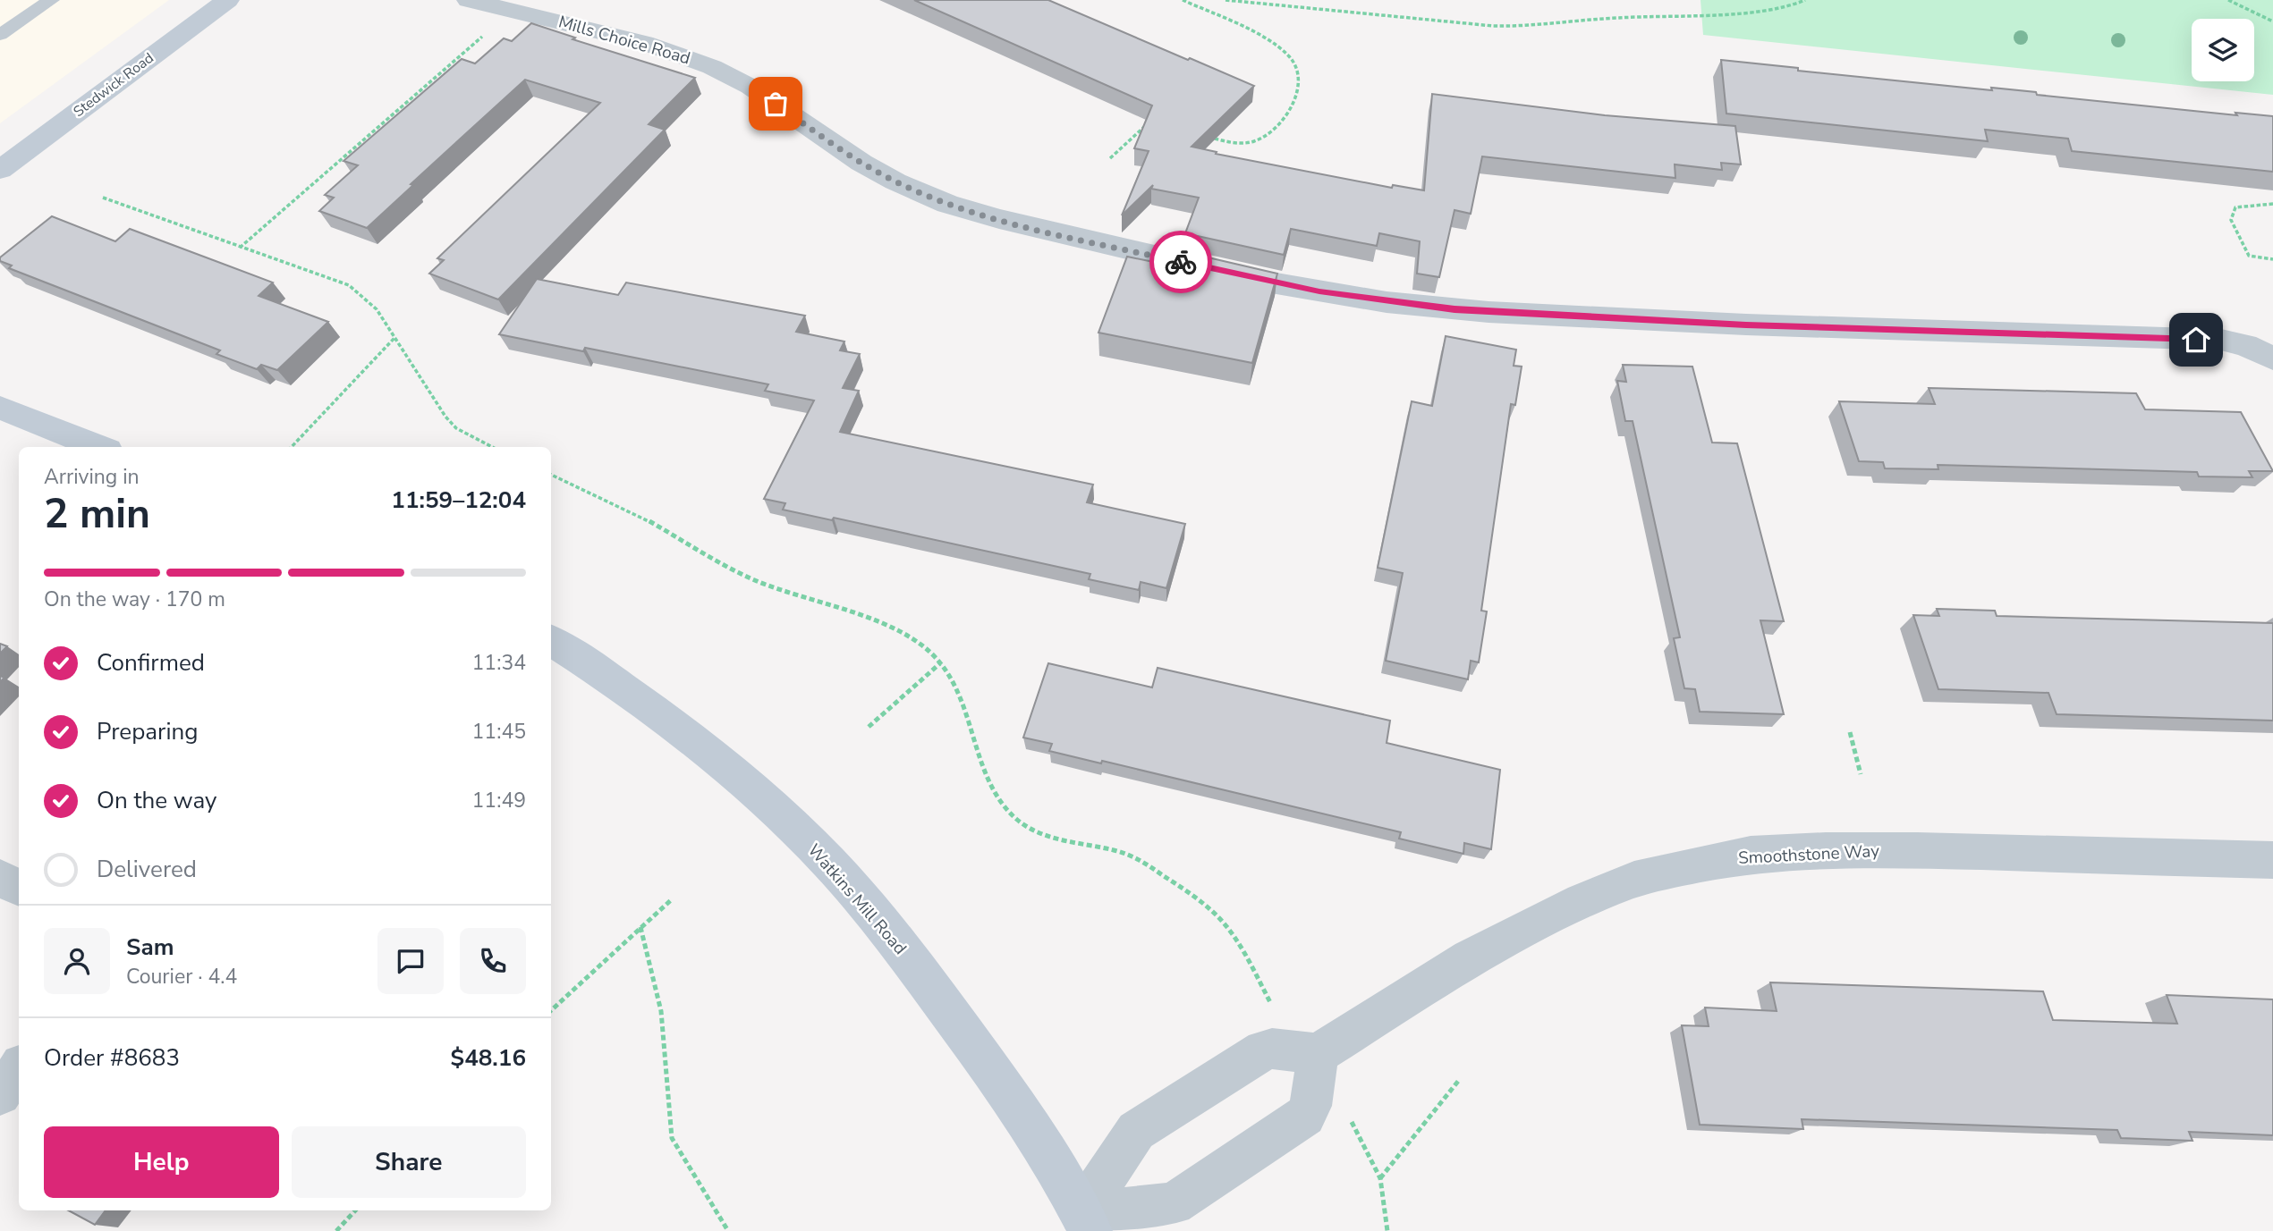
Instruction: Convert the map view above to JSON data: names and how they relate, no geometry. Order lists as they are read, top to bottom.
{
  "streets": {
    "street": [
      "Mills Choice Road",
      "Stedwick Road",
      "Smoothstone Way",
      "Watkins Mill Road"
    ]
  },
  "page": {
    "heading": ["2 min", "Arriving in", "11:59–12:04"],
    "panel": [
      "Sam",
      "Courier · 4.4",
      "Order #8683",
      "$48.16"
    ],
    "bar": "On the way · 170 m",
    "list": [
      ["Confirmed", "11:34"],
      ["Preparing", "11:45"],
      ["On the way", "11:49"],
      "Delivered"
    ],
    "buttons": ["Help", "Share"]
  }
}
